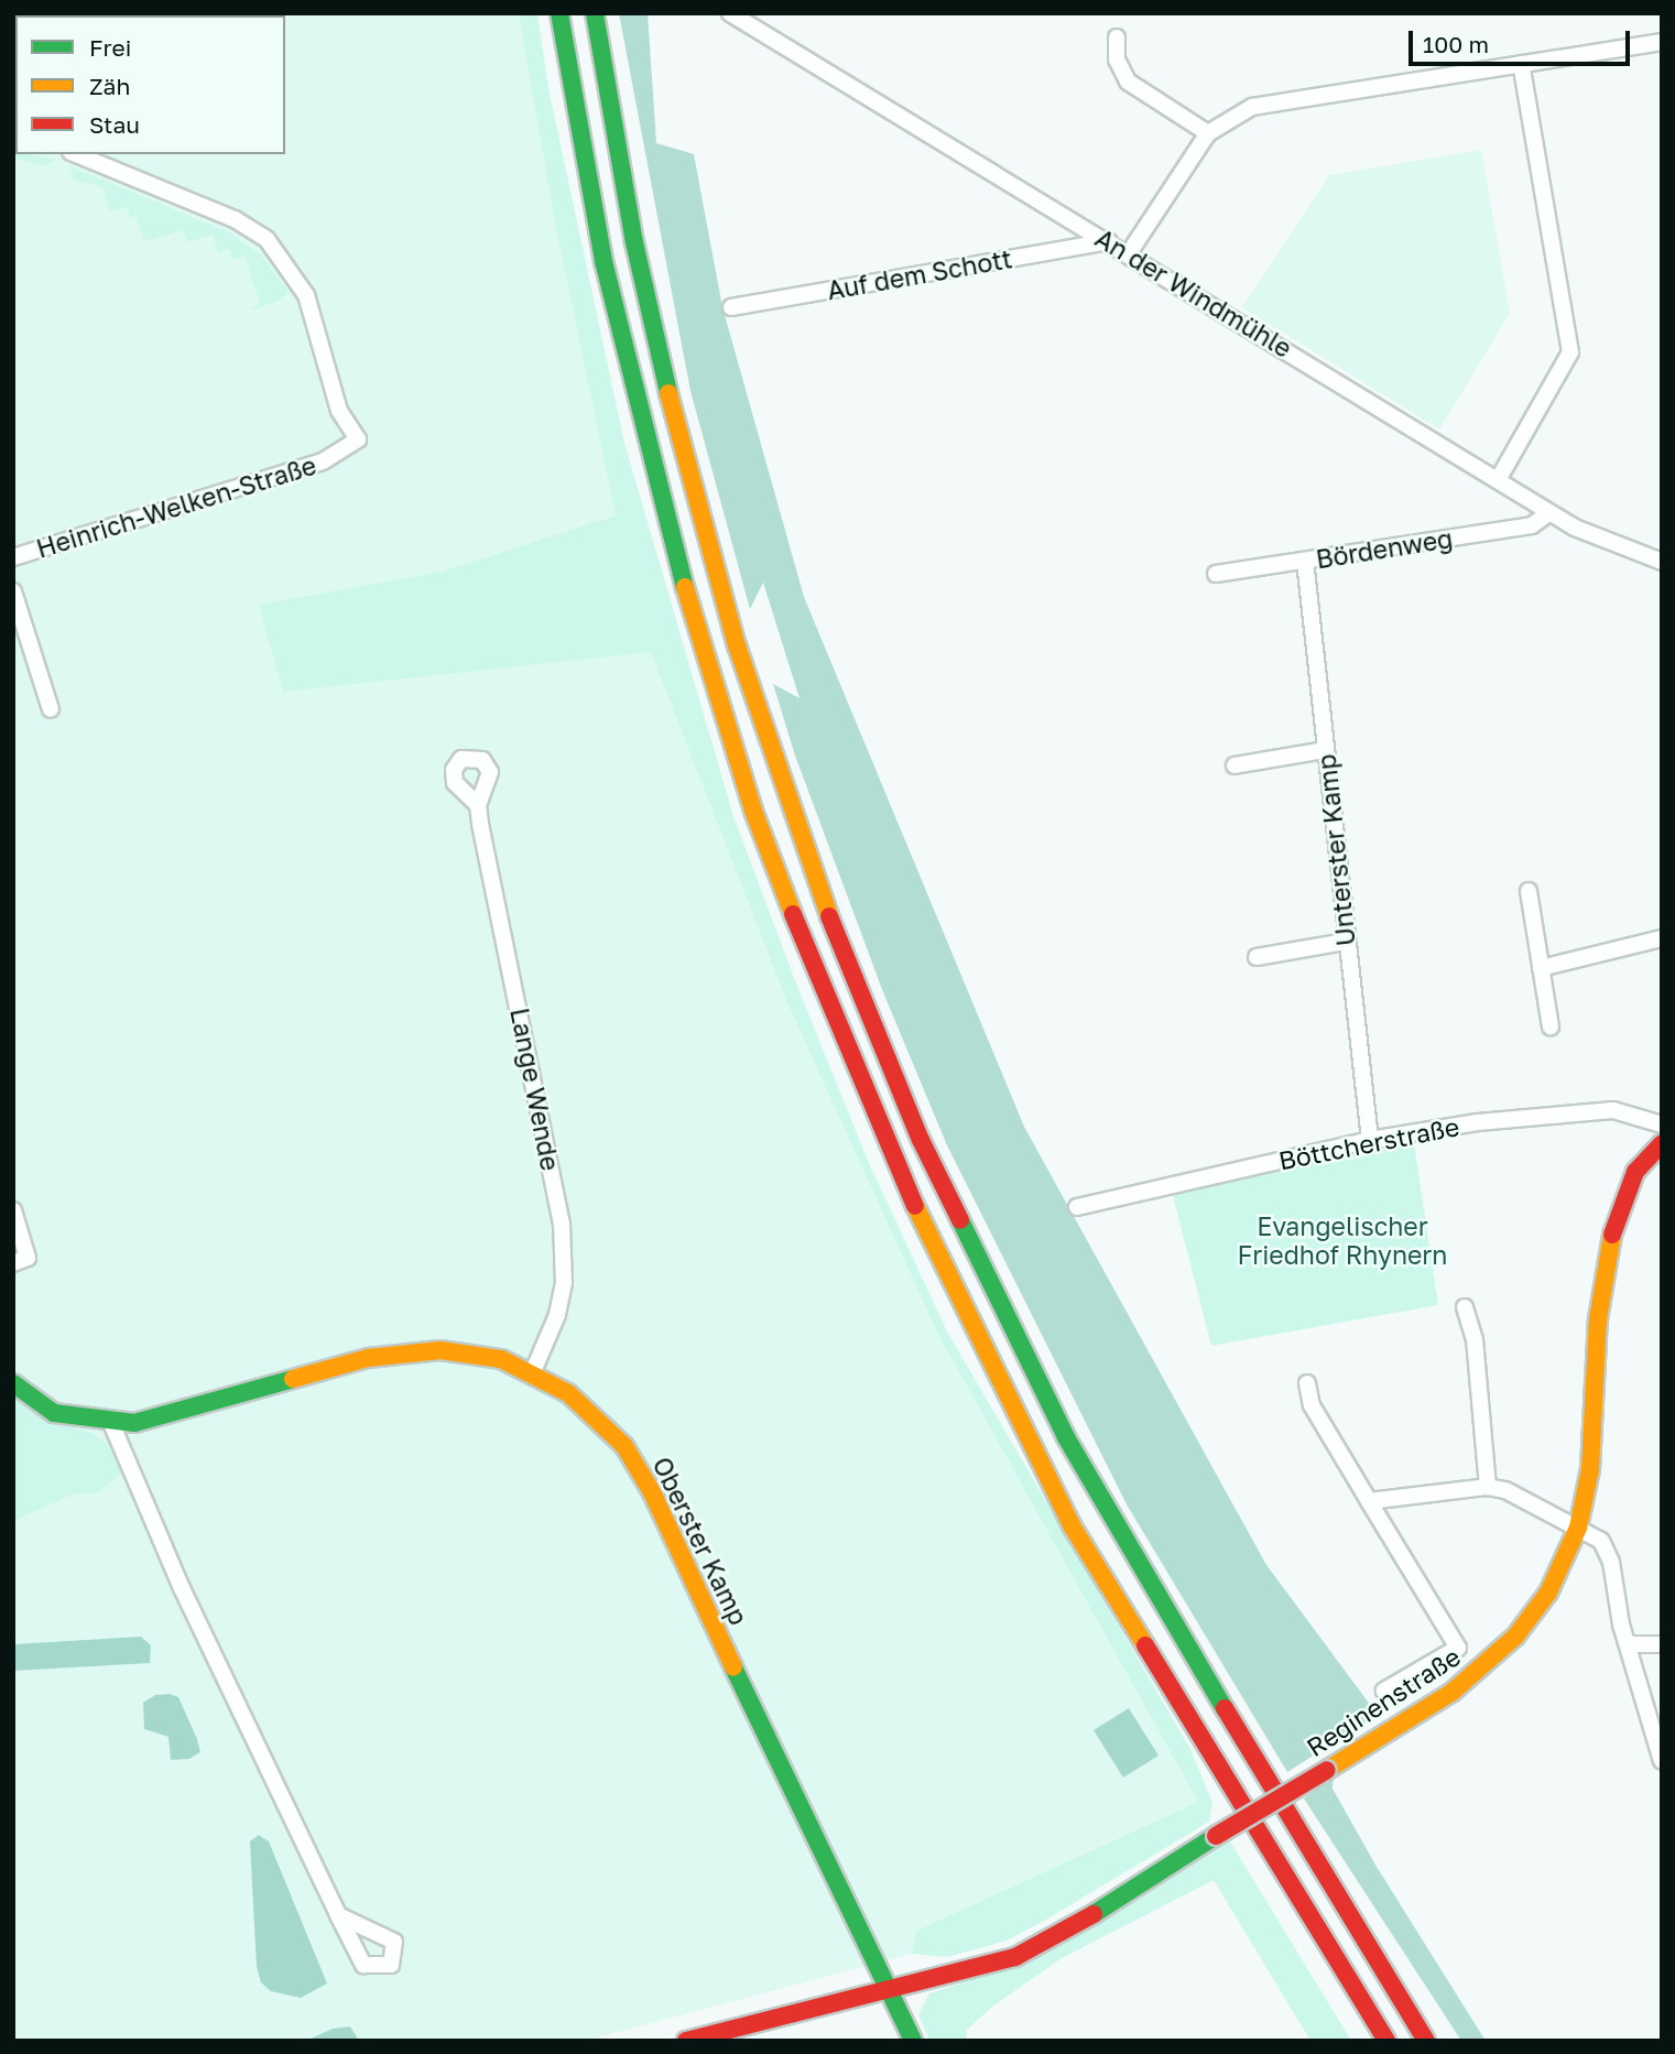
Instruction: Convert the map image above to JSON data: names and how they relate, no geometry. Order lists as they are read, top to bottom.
{
  "streets": {
    "main road": ["Oberster Kamp", "Reginenstraße"],
    "street": [
      "Auf dem Schott",
      "An der Windmühle",
      "Heinrich-Welken-Straße",
      "Bördenweg",
      "Unterster Kamp",
      "Lange Wende",
      "Böttcherstraße"
    ]
  },
  "crossings": [
    ["Auf dem Schott", "An der Windmühle"],
    ["An der Windmühle", "Bördenweg"],
    ["Bördenweg", "Unterster Kamp"],
    ["Unterster Kamp", "Böttcherstraße"],
    ["Lange Wende", "Oberster Kamp"],
    ["Oberster Kamp", "Reginenstraße"]
  ],
  "parks": ["Evangelischer Friedhof Rhynern"],
  "legend": ["Frei", "Zäh", "Stau"],
  "scale_bar": "100 m"
}
